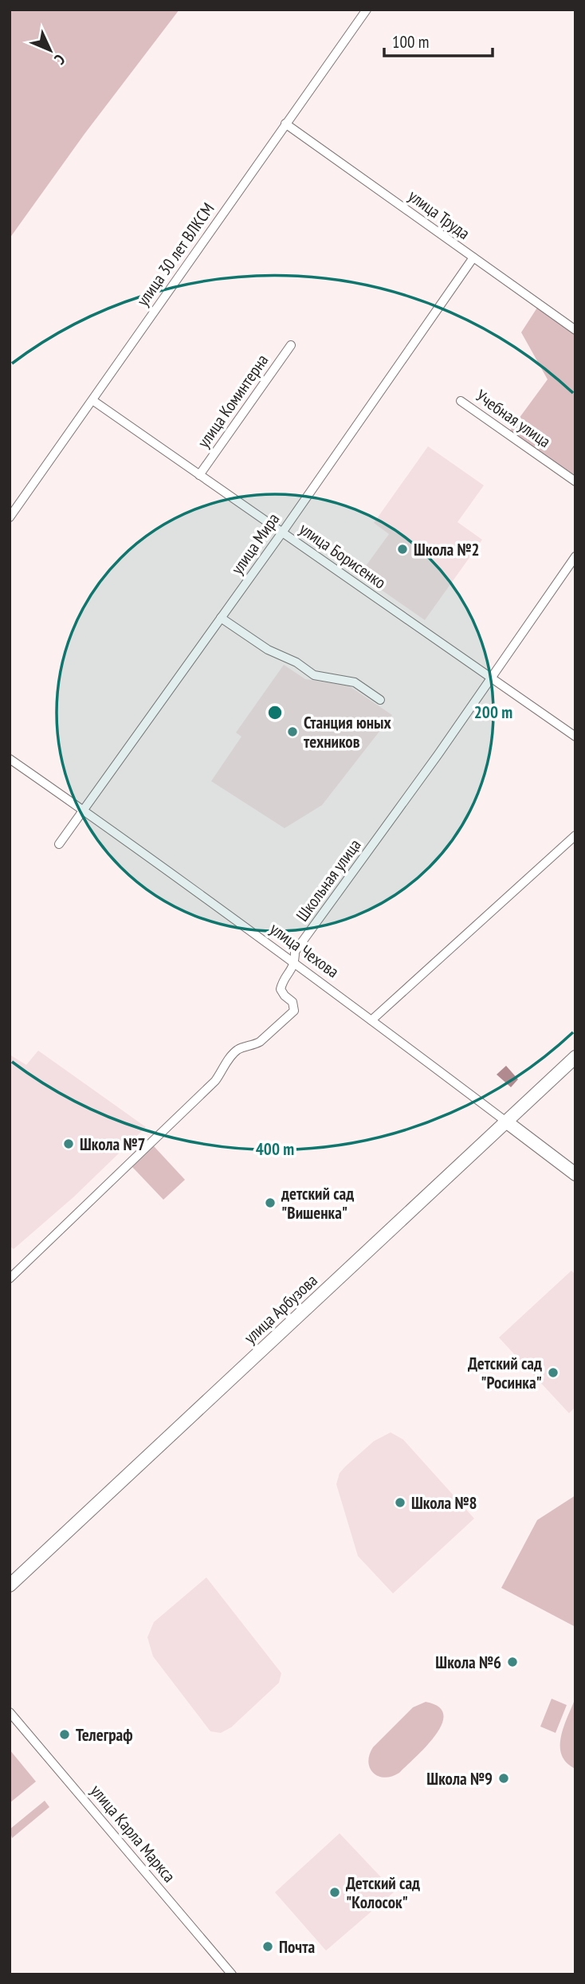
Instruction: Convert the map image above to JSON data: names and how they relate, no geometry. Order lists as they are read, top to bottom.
{
  "streets": {
    "street": [
      "улица Труда",
      "улица 30 лет ВЛКСМ",
      "улица Коминтерна",
      "Учебная улица",
      "улица Мира",
      "улица Борисенко",
      "Школьная улица",
      "улица Чехова",
      "улица Арбузова",
      "улица Карла Маркса"
    ]
  },
  "crossings": [
    ["улица Труда", "улица 30 лет ВЛКСМ"],
    ["улица Труда", "улица Мира"],
    ["улица 30 лет ВЛКСМ", "улица Борисенко"],
    ["улица Коминтерна", "улица Борисенко"],
    ["улица Мира", "улица Борисенко"],
    ["улица Мира", "улица Чехова"],
    ["улица Борисенко", "Школьная улица"],
    ["Школьная улица", "улица Чехова"],
    ["улица Чехова", "улица Арбузова"]
  ],
  "places": [
    "Школа №2",
    "Станция юных техников",
    "Школа №7",
    "детский сад \"Вишенка\"",
    "Детский сад \"Росинка\"",
    "Школа №8",
    "Школа №6",
    "Телеграф",
    "Школа №9",
    "Детский сад \"Колосок\"",
    "Почта"
  ],
  "scale_bar": "100 m",
  "north": "bottom right",
  "rings": ["200 m", "400 m"]
}
